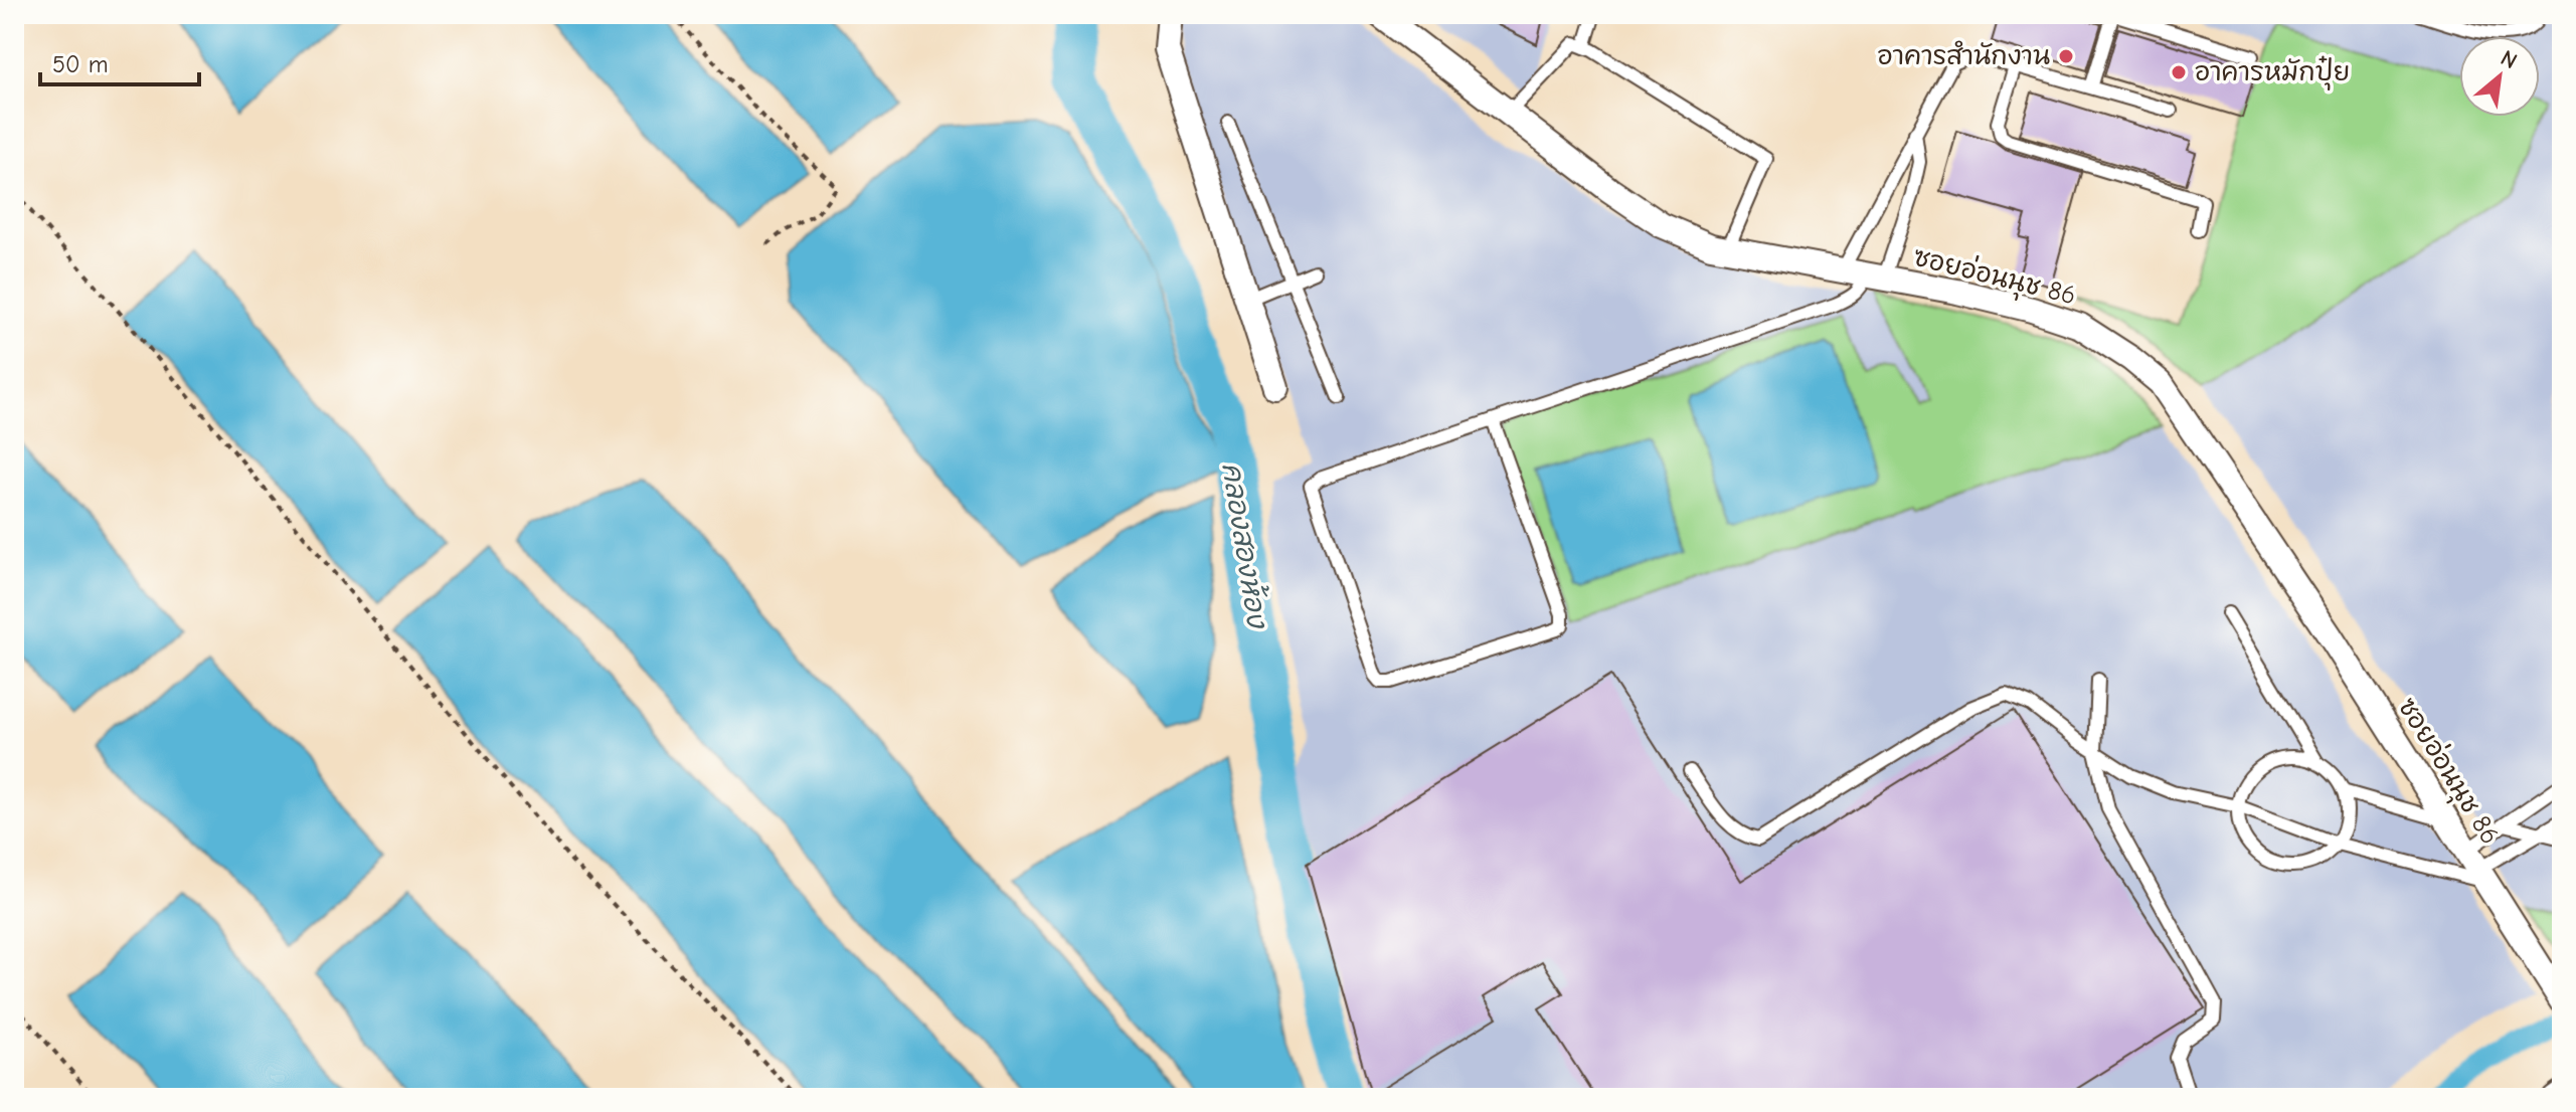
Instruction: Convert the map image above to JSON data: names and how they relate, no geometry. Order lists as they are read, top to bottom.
{
  "streets": {
    "street": ["ซอยอ่อนนุช 86"]
  },
  "water": ["คลองสองห้อง"],
  "places": ["อาคารสำนักงาน", "อาคารหมักปุ๋ย"],
  "scale_bar": "50 m",
  "north": "top right"
}
